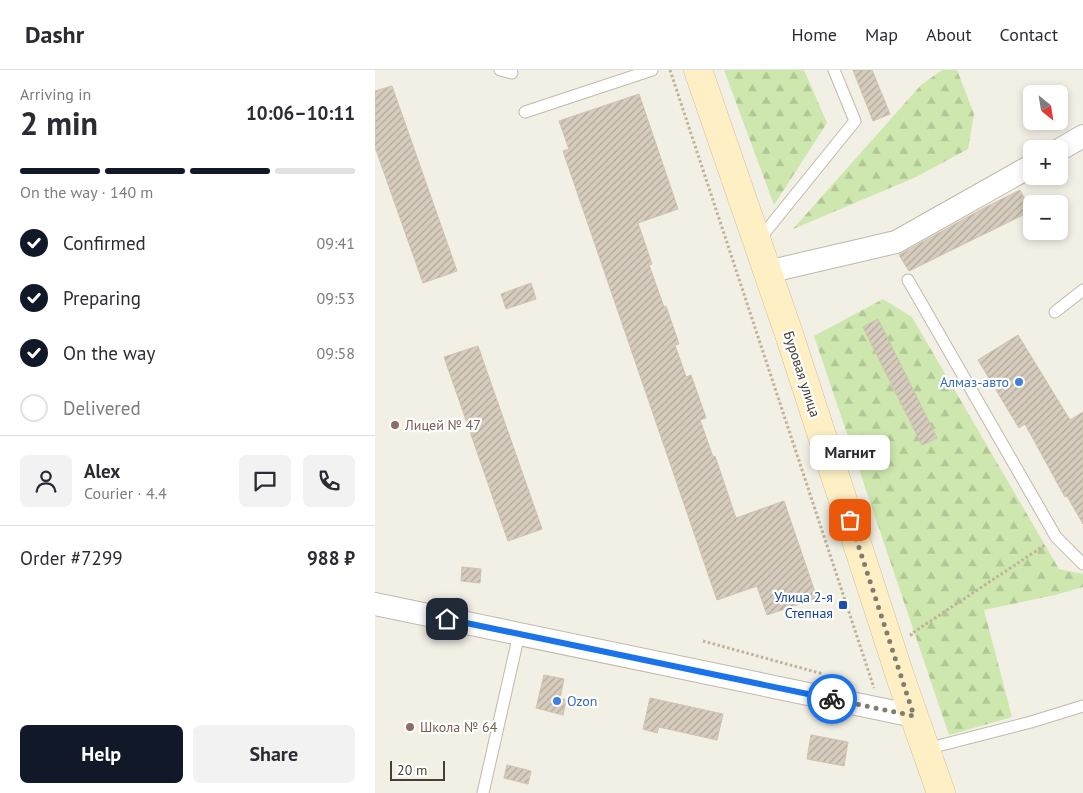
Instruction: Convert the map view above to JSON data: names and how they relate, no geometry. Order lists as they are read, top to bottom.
{
  "streets": {
    "main road": ["Буровая улица"]
  },
  "places": {
    "other": [
      "Алмаз-авто",
      "Лицей № 47",
      "Магнит",
      "Ozon",
      "Школа № 64"
    ],
    "transit": ["Улица 2-я Степная"]
  },
  "scale_bar": "20 m",
  "north": "bottom right",
  "page": {
    "header": "Dashr",
    "nav": [
      "Home",
      "Map",
      "About",
      "Contact"
    ],
    "heading": ["2 min", "Arriving in", "10:06–10:11"],
    "panel": [
      "Alex",
      "Courier · 4.4",
      "Order #7299",
      "988 ₽"
    ],
    "map_buttons": ["+", "−"],
    "bar": "On the way · 140 m",
    "list": [
      ["Confirmed", "09:41"],
      ["Preparing", "09:53"],
      ["On the way", "09:58"],
      "Delivered"
    ],
    "bubble": "Магнит",
    "buttons": ["Help", "Share"],
    "scale": "20 m"
  }
}
